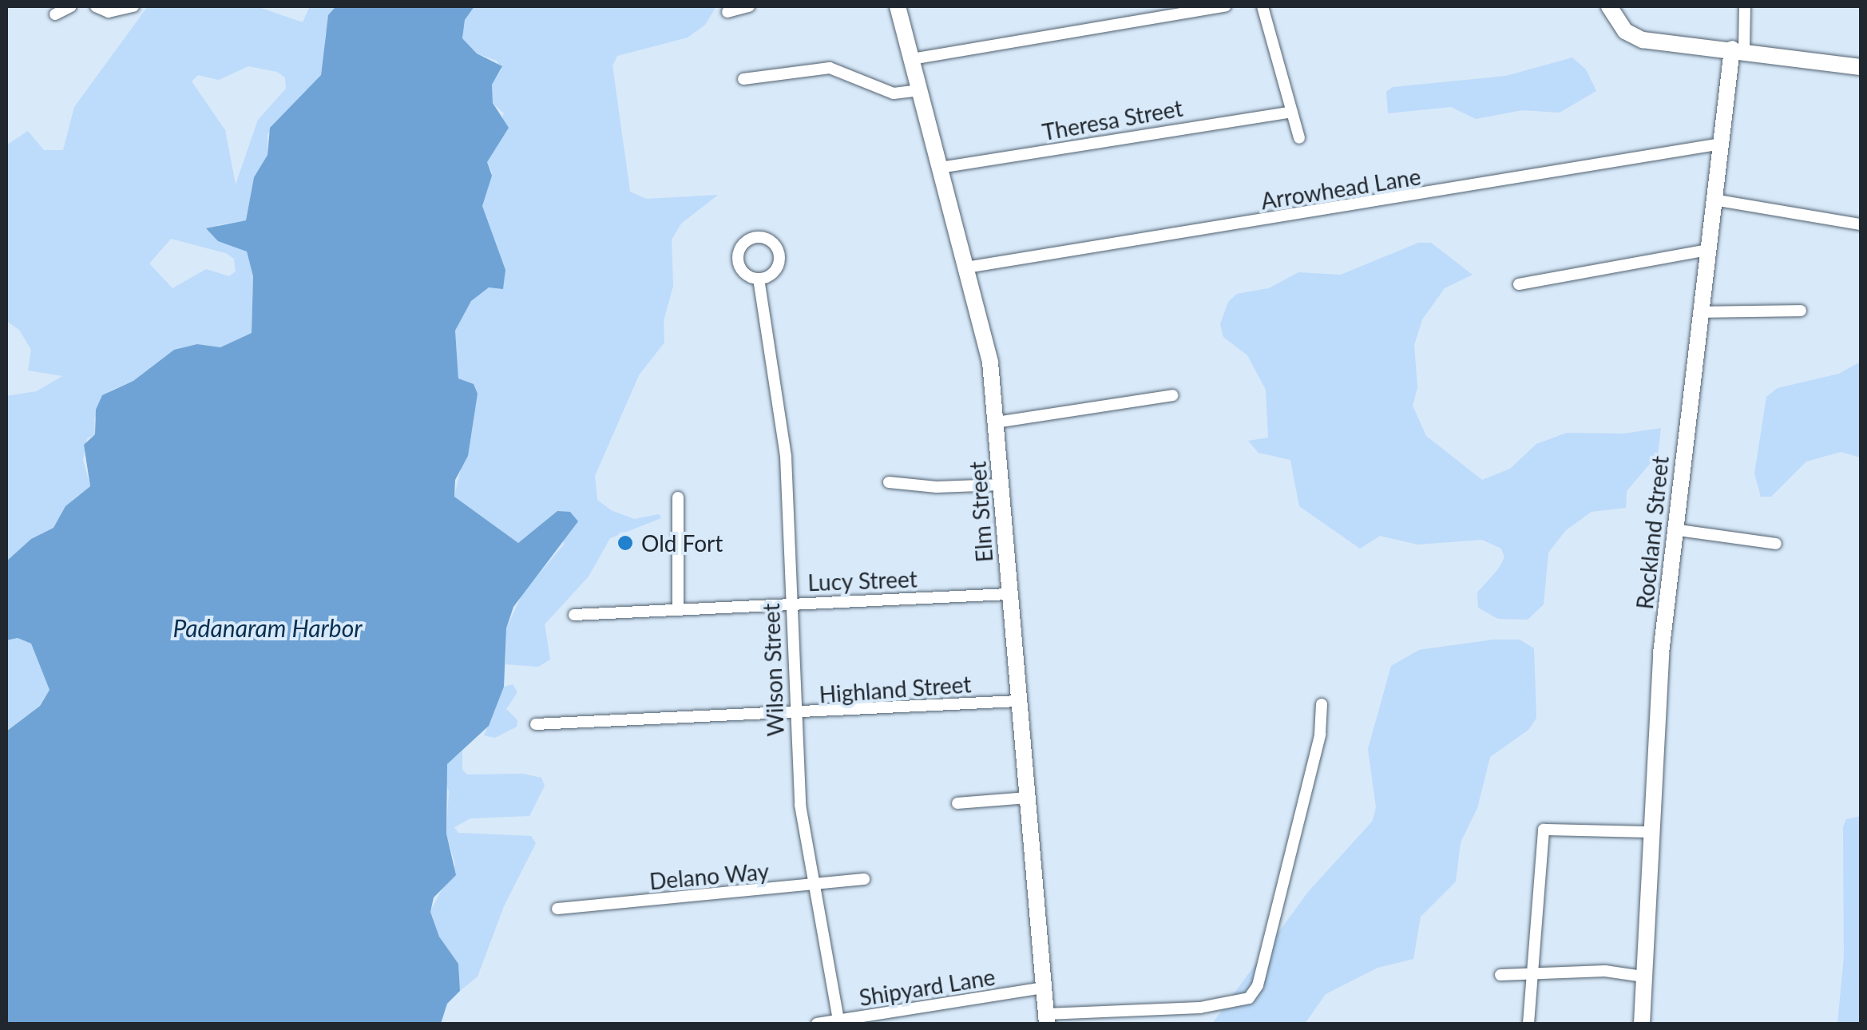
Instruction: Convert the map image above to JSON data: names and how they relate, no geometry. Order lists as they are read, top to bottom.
{
  "streets": {
    "street": [
      "Theresa Street",
      "Arrowhead Lane",
      "Elm Street",
      "Rockland Street",
      "Lucy Street",
      "Wilson Street",
      "Highland Street",
      "Delano Way",
      "Shipyard Lane"
    ]
  },
  "crossings": [
    ["Theresa Street", "Elm Street"],
    ["Arrowhead Lane", "Elm Street"],
    ["Arrowhead Lane", "Rockland Street"],
    ["Elm Street", "Lucy Street"],
    ["Elm Street", "Highland Street"],
    ["Elm Street", "Shipyard Lane"],
    ["Lucy Street", "Wilson Street"],
    ["Wilson Street", "Highland Street"],
    ["Wilson Street", "Delano Way"],
    ["Wilson Street", "Shipyard Lane"]
  ],
  "water": ["Padanaram Harbor"],
  "places": ["Old Fort"]
}
